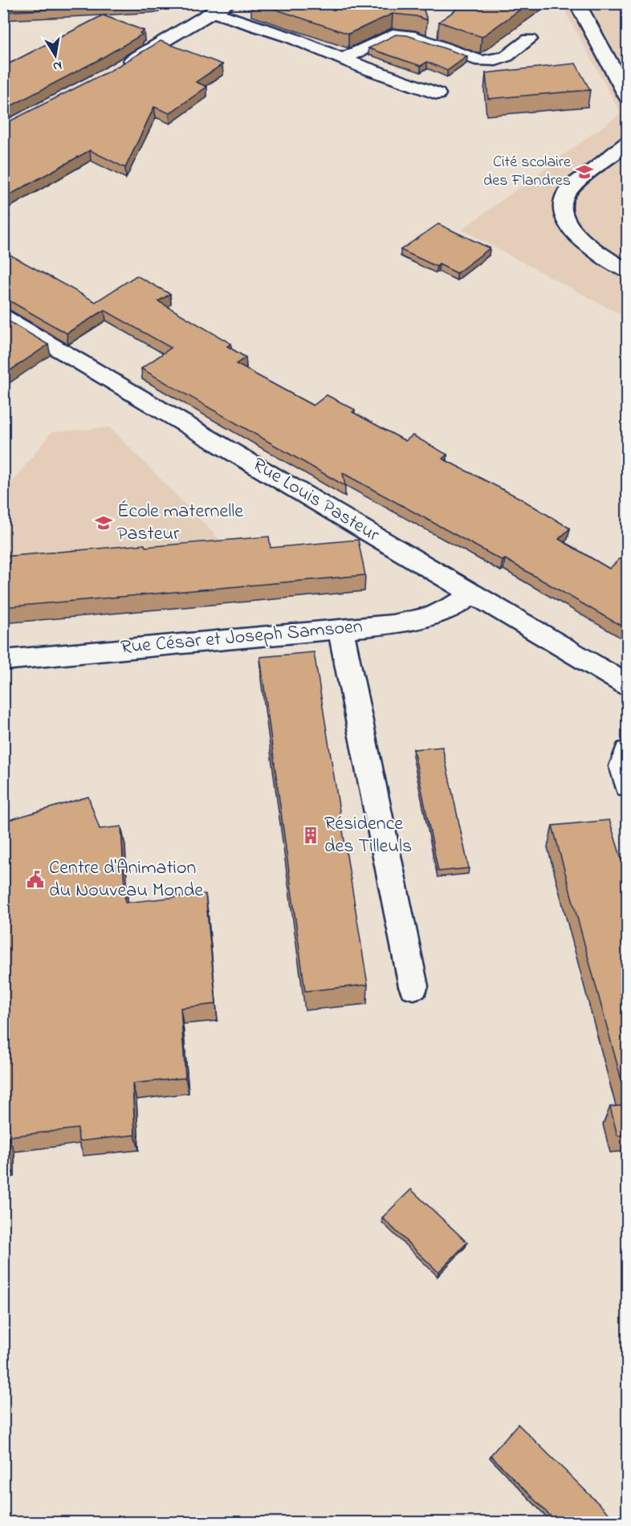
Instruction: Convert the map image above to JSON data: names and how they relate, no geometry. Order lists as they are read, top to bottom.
{
  "streets": {
    "street": ["Rue Louis Pasteur", "Rue César et Joseph Samsoen"]
  },
  "crossings": [
    ["Rue Louis Pasteur", "Rue César et Joseph Samsoen"]
  ],
  "places": {
    "school or university": ["Cité scolaire des Flandres", "École maternelle Pasteur"],
    "building": ["Résidence des Tilleuls"],
    "public building": ["Centre d'Animation du Nouveau Monde"]
  },
  "north": "bottom"
}
